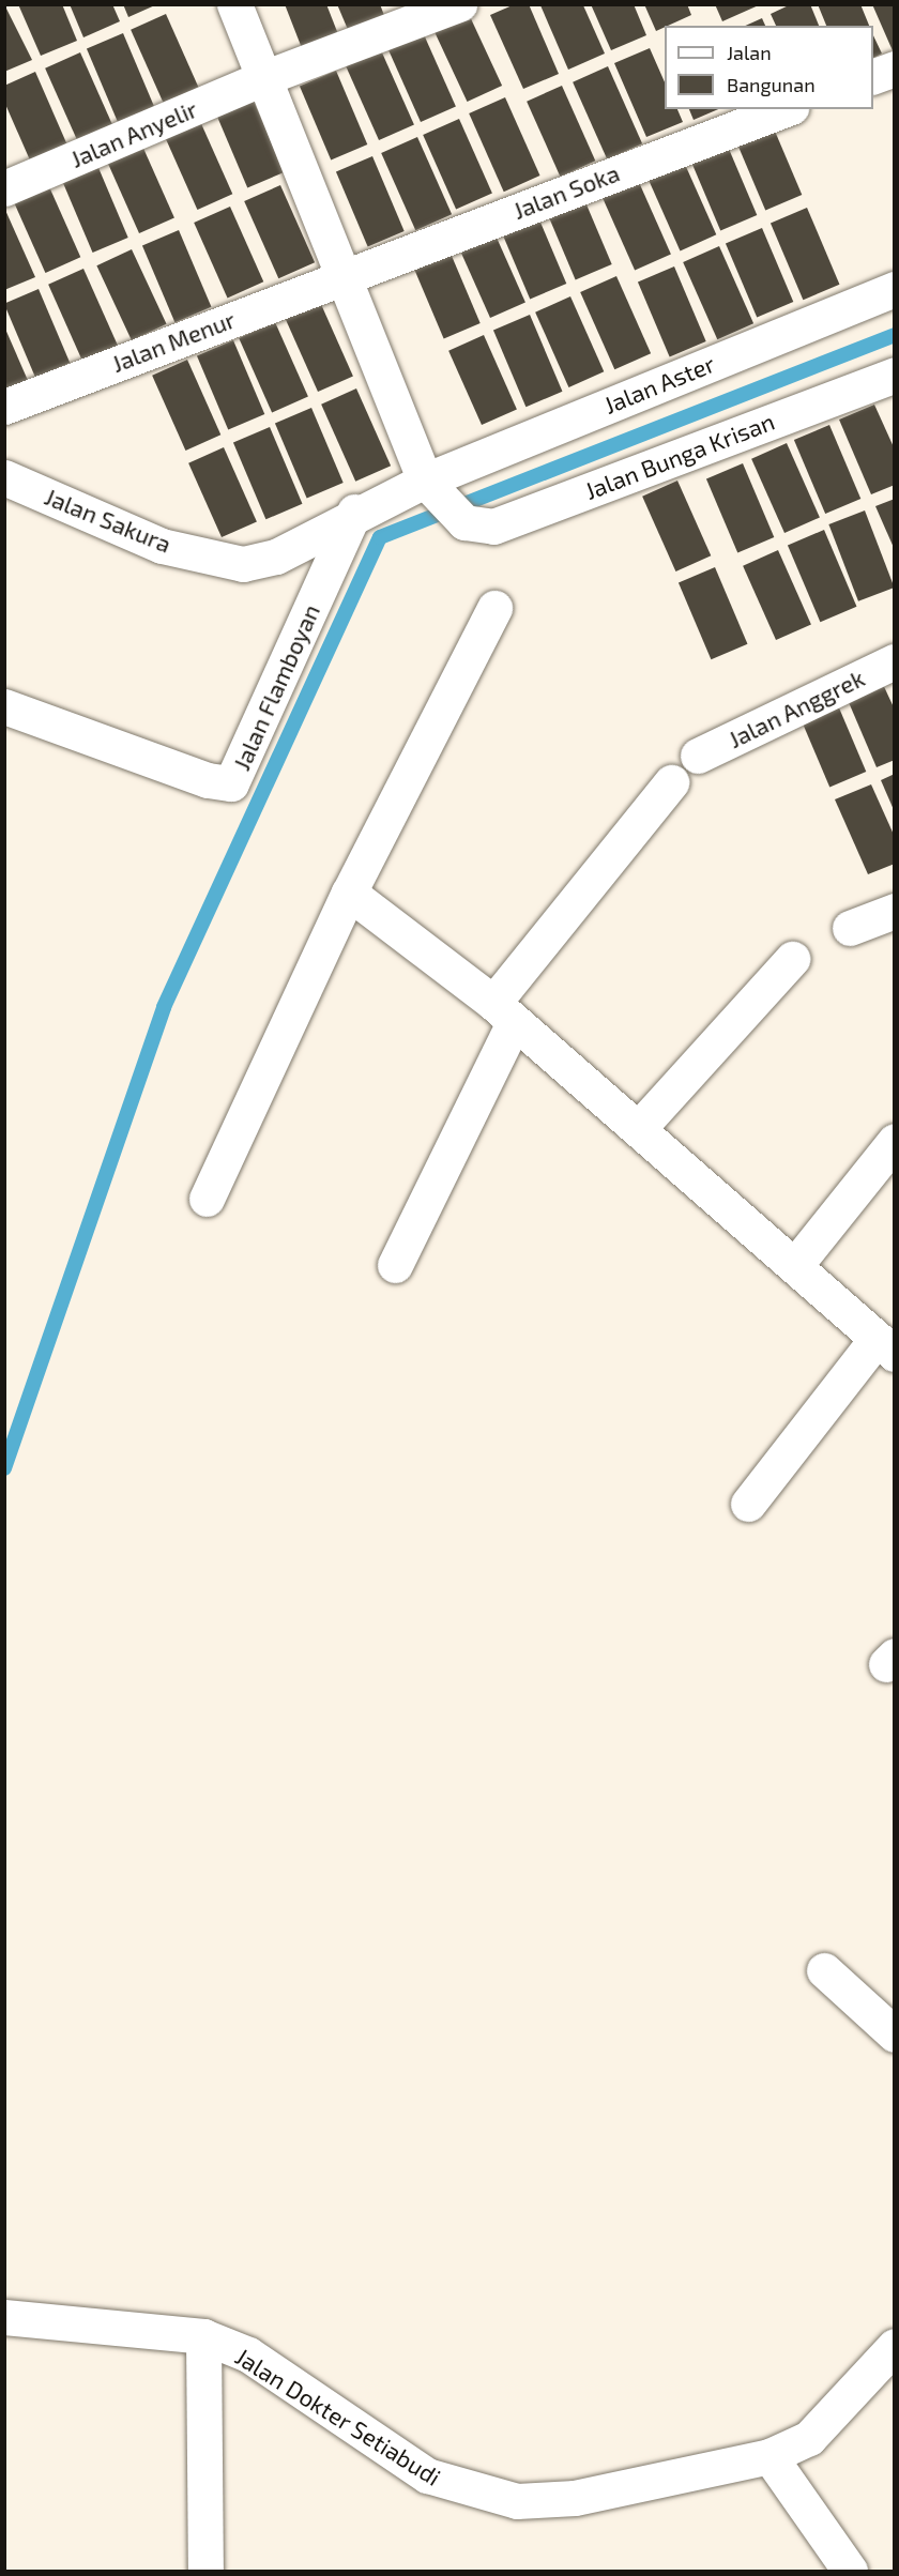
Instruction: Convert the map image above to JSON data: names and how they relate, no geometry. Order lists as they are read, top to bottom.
{
  "streets": {
    "street": [
      "Jalan Anyelir",
      "Jalan Soka",
      "Jalan Menur",
      "Jalan Aster",
      "Jalan Bunga Krisan",
      "Jalan Sakura",
      "Jalan Flamboyan",
      "Jalan Anggrek",
      "Jalan Dokter Setiabudi"
    ]
  },
  "crossings": [
    ["Jalan Soka", "Jalan Menur"],
    ["Jalan Aster", "Jalan Bunga Krisan"],
    ["Jalan Aster", "Jalan Sakura"],
    ["Jalan Bunga Krisan", "Jalan Sakura"],
    ["Jalan Sakura", "Jalan Flamboyan"]
  ],
  "legend": ["Jalan", "Bangunan"]
}
